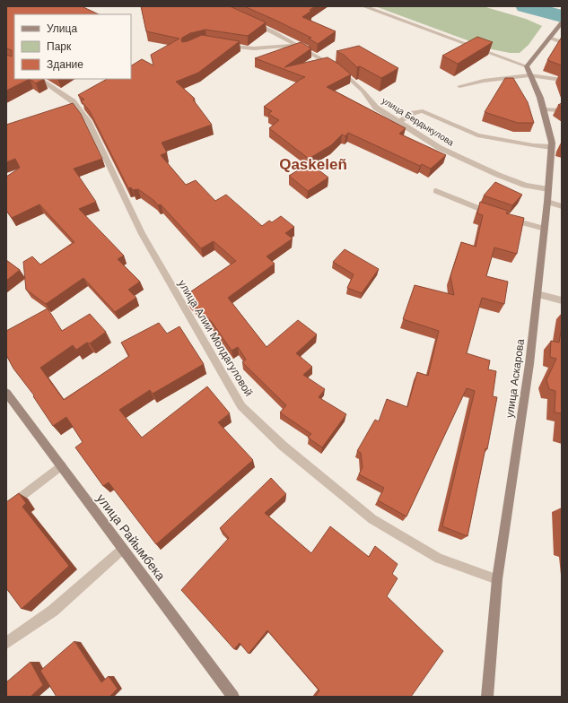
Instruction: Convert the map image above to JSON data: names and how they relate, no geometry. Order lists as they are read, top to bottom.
{
  "streets": {
    "main road": ["улица Аскарова", "улица Райымбека"],
    "street": ["улица Бердыкулова", "улица Алии Молдагуловой"]
  },
  "crossings": [
    ["улица Бердыкулова", "улица Аскарова"],
    ["улица Алии Молдагуловой", "улица Аскарова"]
  ],
  "districts": ["Qaskeleñ"],
  "legend": ["Улица", "Парк", "Здание"]
}
